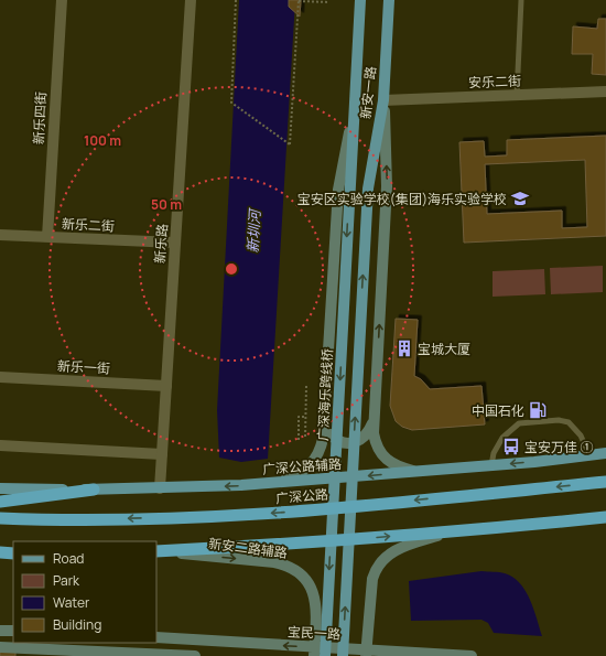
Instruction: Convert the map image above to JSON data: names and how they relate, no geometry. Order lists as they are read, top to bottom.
{
  "streets": {
    "highway": ["广深公路"],
    "main road": [
      "新安一路",
      "广深海乐跨线桥",
      "广深公路辅路",
      "新安二路辅路",
      "宝民一路"
    ],
    "street": [
      "安乐二街",
      "新乐四街",
      "新乐二街",
      "新乐路",
      "新乐一街"
    ]
  },
  "crossings": [
    ["安乐二街", "新安一路"],
    ["新安一路", "广深海乐跨线桥"],
    ["新乐四街", "新乐二街"],
    ["新乐二街", "新乐路"],
    ["新乐路", "新乐一街"],
    ["新乐路", "广深公路辅路"],
    ["新安二路辅路", "宝民一路"]
  ],
  "one_way": ["广深公路辅路", "新安二路辅路", "宝民一路"],
  "water": ["新圳河"],
  "places": {
    "school or university": ["宝安区实验学校(集团)海乐实验学校"],
    "building": ["宝城大厦"],
    "fuel station": ["中国石化"],
    "bus stop": ["宝安万佳 ①"]
  },
  "legend": [
    "Road",
    "Park",
    "Water",
    "Building"
  ],
  "rings": ["100 m", "50 m"]
}
